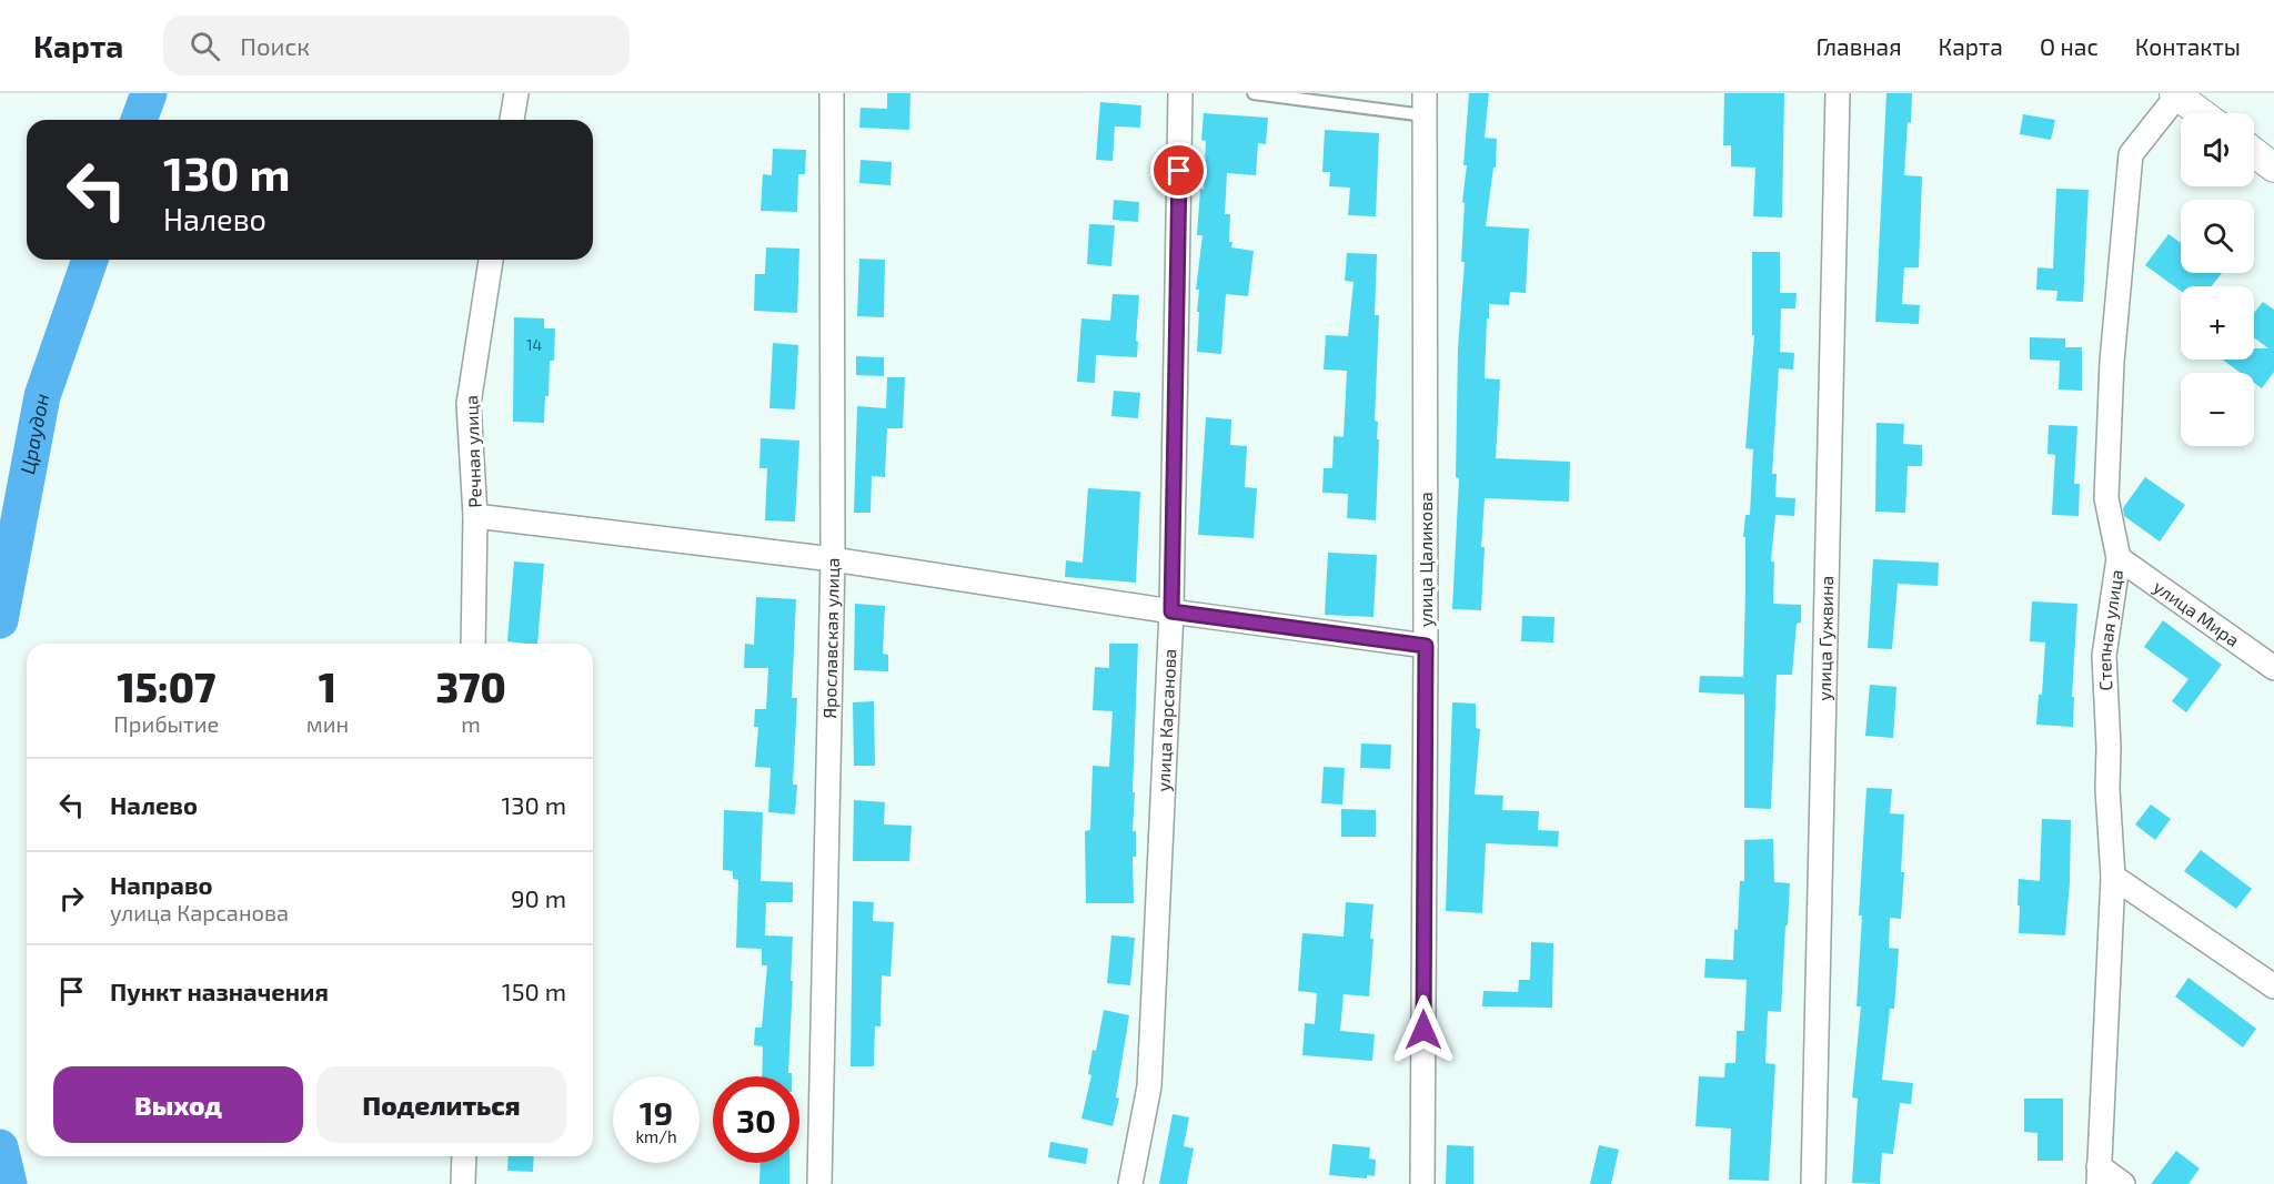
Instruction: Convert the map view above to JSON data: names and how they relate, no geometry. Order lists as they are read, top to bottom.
{
  "streets": {
    "street": [
      "Речная улица",
      "улица Цаликова",
      "улица Мира",
      "Степная улица",
      "улица Гужвина",
      "Ярославская улица",
      "улица Карсанова"
    ]
  },
  "crossings": [
    ["улица Мира", "Степная улица"]
  ],
  "water": ["Цраудон"],
  "house_numbers": ["14"],
  "page": {
    "header": "Карта",
    "search": "Поиск",
    "nav": [
      "Главная",
      "Карта",
      "О нас",
      "Контакты"
    ],
    "map_buttons": ["+", "−"],
    "turn": ["130 m", "Налево"],
    "eta": [
      "15:07",
      "Прибытие",
      "1",
      "мин",
      "370",
      "m"
    ],
    "list": [
      {
        "name": "Налево",
        "value": "130 m"
      },
      {
        "name": "Направо",
        "note": "улица Карсанова",
        "value": "90 m"
      },
      {
        "name": "Пункт назначения",
        "value": "150 m"
      }
    ],
    "buttons": ["Выход", "Поделиться"],
    "speed": "19 km/h",
    "limit": "30"
  }
}
